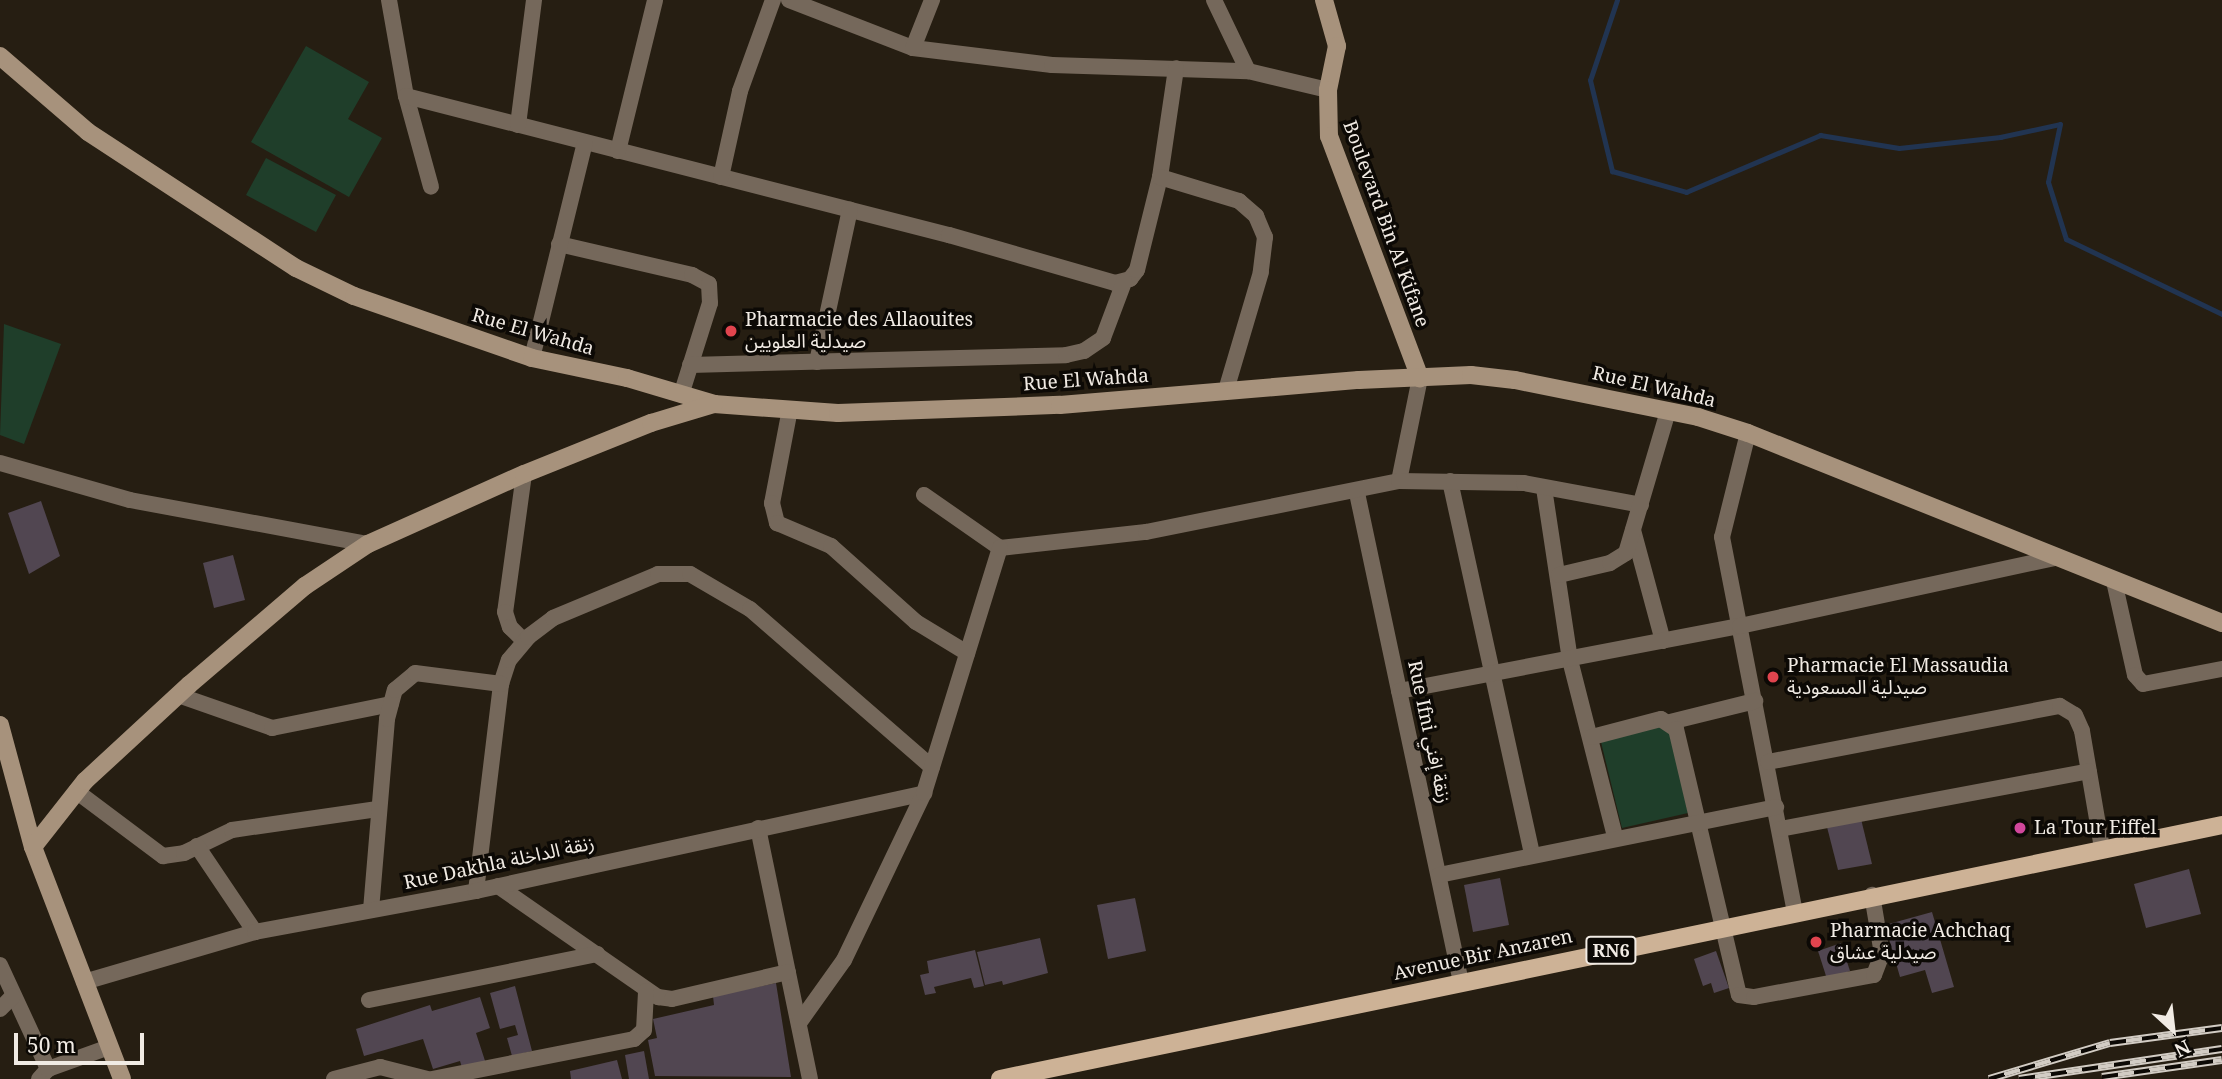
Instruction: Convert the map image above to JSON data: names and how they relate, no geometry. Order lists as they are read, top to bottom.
{
  "streets": {
    "main road": ["RN6", "Avenue Bir Anzaren"],
    "street": [
      "Boulevard Bin Al Kifane",
      "Rue El Wahda",
      "Rue Ifni زنقة إفني",
      "Rue Dakhla زنقة الداخلة"
    ]
  },
  "crossings": [
    ["Boulevard Bin Al Kifane", "Rue El Wahda"],
    ["Rue Ifni زنقة إفني", "Avenue Bir Anzaren"]
  ],
  "places": [
    "Pharmacie des Allaouites صيدلية العلويين",
    "Pharmacie El Massaudia صيدلية المسعودية",
    "La Tour Eiffel",
    "Pharmacie Achchaq صيدلية عشاق"
  ],
  "scale_bar": "50 m",
  "north": "bottom right"
}
